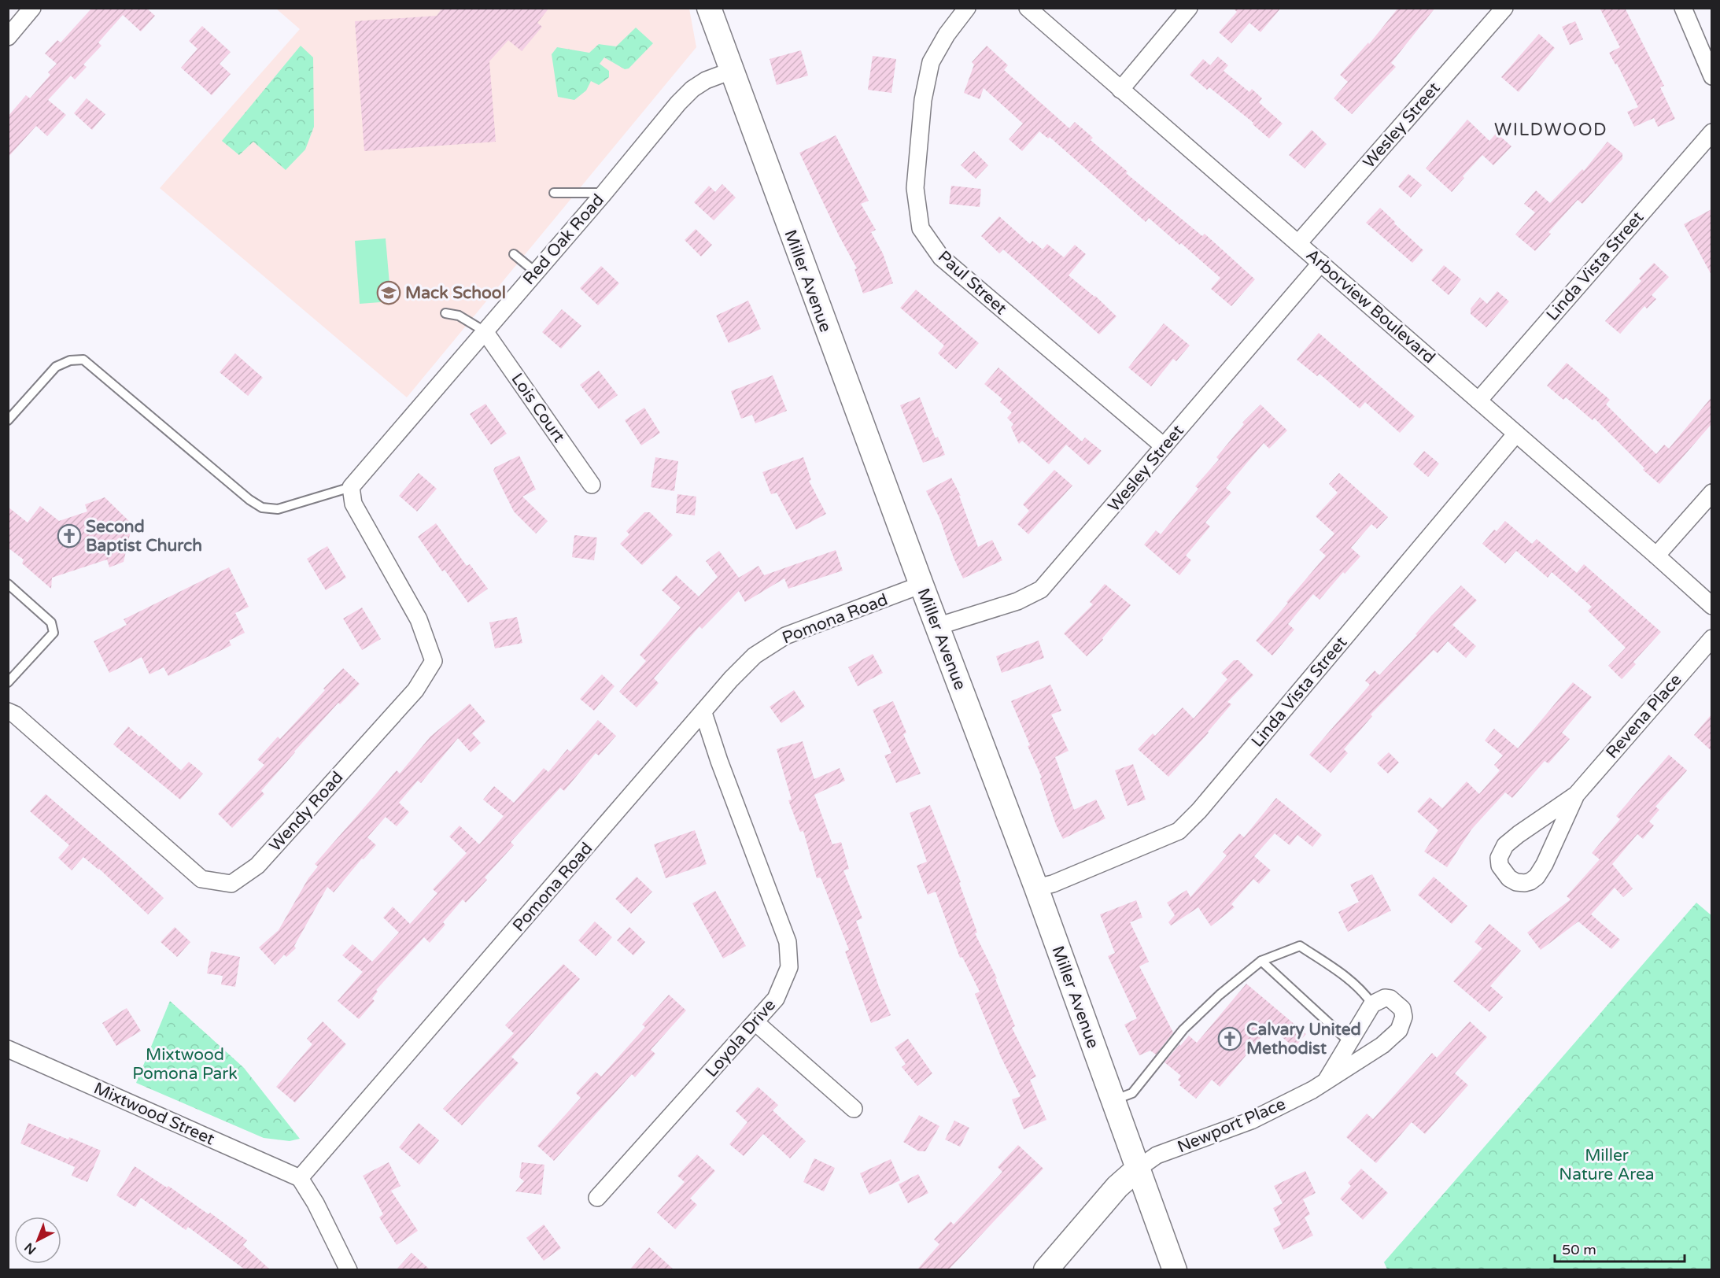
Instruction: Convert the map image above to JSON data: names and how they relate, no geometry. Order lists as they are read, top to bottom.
{
  "streets": {
    "main road": ["Miller Avenue"],
    "street": [
      "Wesley Street",
      "Red Oak Road",
      "Linda Vista Street",
      "Paul Street",
      "Arborview Boulevard",
      "Lois Court",
      "Pomona Road",
      "Revena Place",
      "Wendy Road",
      "Loyola Drive",
      "Mixtwood Street",
      "Newport Place"
    ]
  },
  "crossings": [
    ["Wesley Street", "Miller Avenue"],
    ["Wesley Street", "Paul Street"],
    ["Wesley Street", "Arborview Boulevard"],
    ["Red Oak Road", "Miller Avenue"],
    ["Red Oak Road", "Lois Court"],
    ["Red Oak Road", "Wendy Road"],
    ["Linda Vista Street", "Miller Avenue"],
    ["Linda Vista Street", "Arborview Boulevard"],
    ["Miller Avenue", "Pomona Road"],
    ["Miller Avenue", "Newport Place"],
    ["Pomona Road", "Loyola Drive"],
    ["Pomona Road", "Mixtwood Street"]
  ],
  "districts": ["WILDWOOD"],
  "parks": ["Mixtwood Pomona Park", "Miller Nature Area"],
  "places": {
    "school or university": ["Mack School"],
    "church": ["Second Baptist Church", "Calvary United Methodist"]
  },
  "scale_bar": "50 m",
  "north": "bottom left"
}
